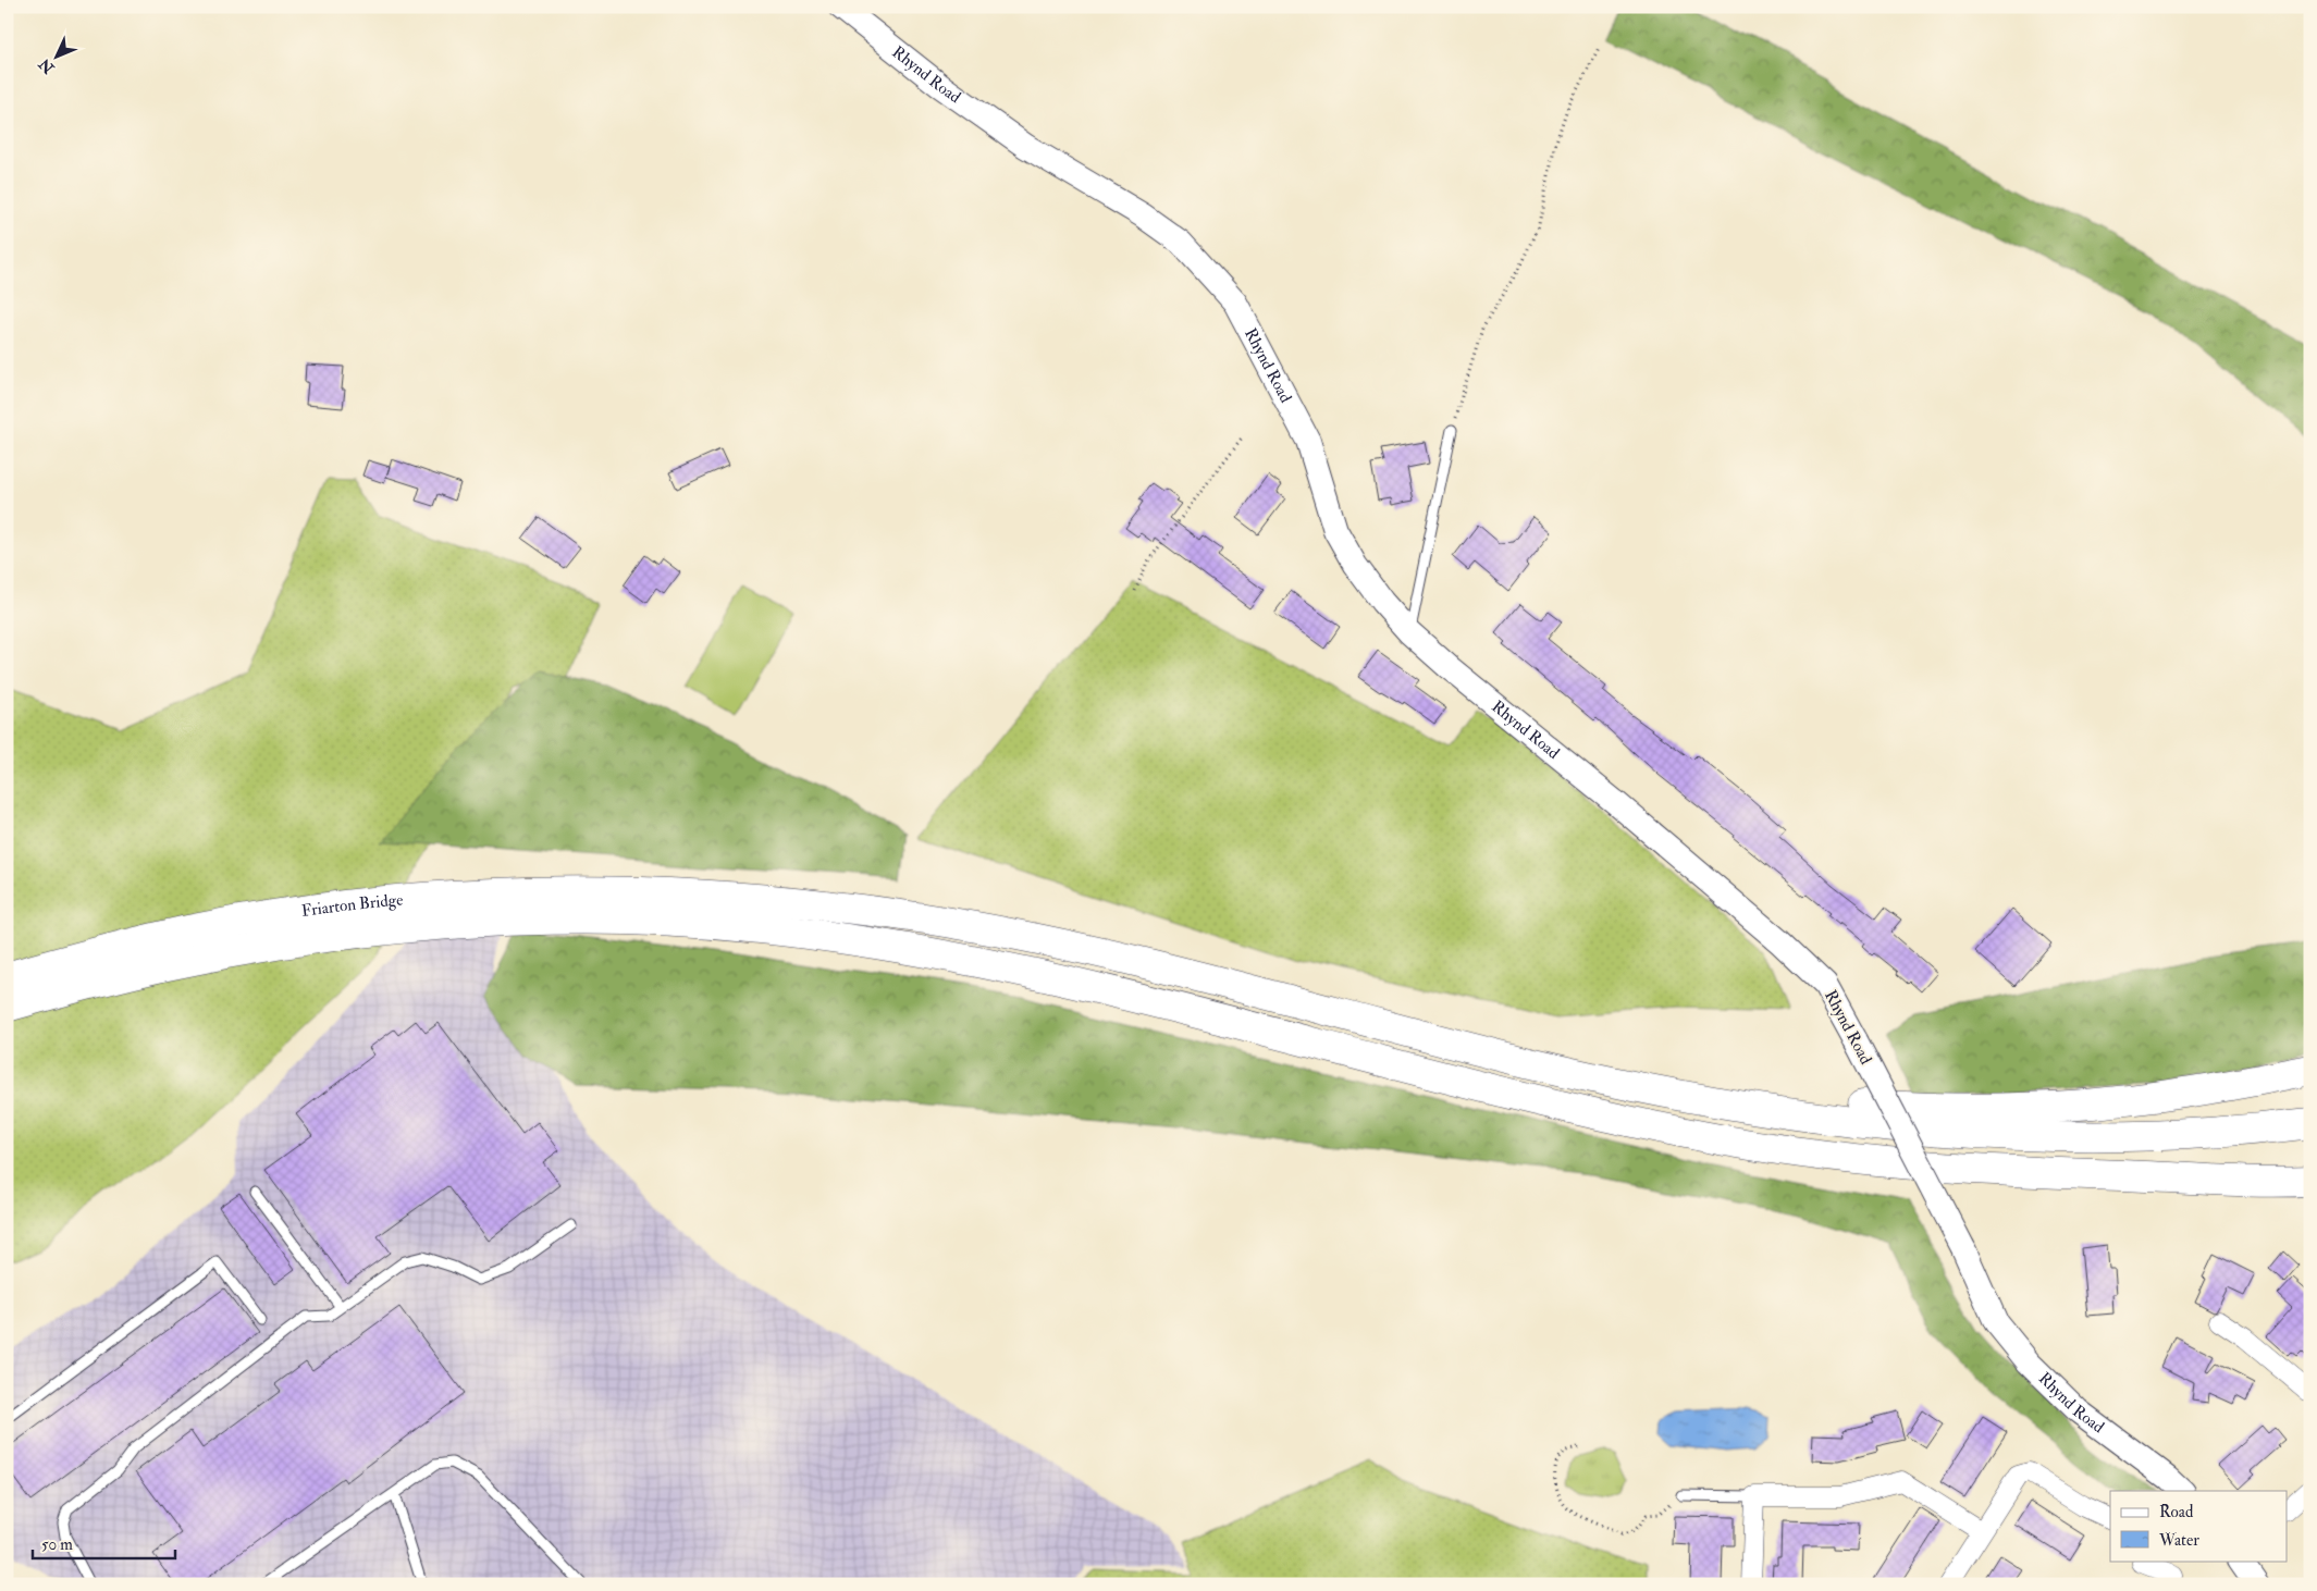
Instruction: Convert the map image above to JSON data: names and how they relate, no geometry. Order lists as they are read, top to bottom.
{
  "streets": {
    "highway": ["Friarton Bridge"],
    "street": ["Rhynd Road"]
  },
  "legend": ["Road", "Water"],
  "scale_bar": "50 m",
  "north": "bottom left"
}
